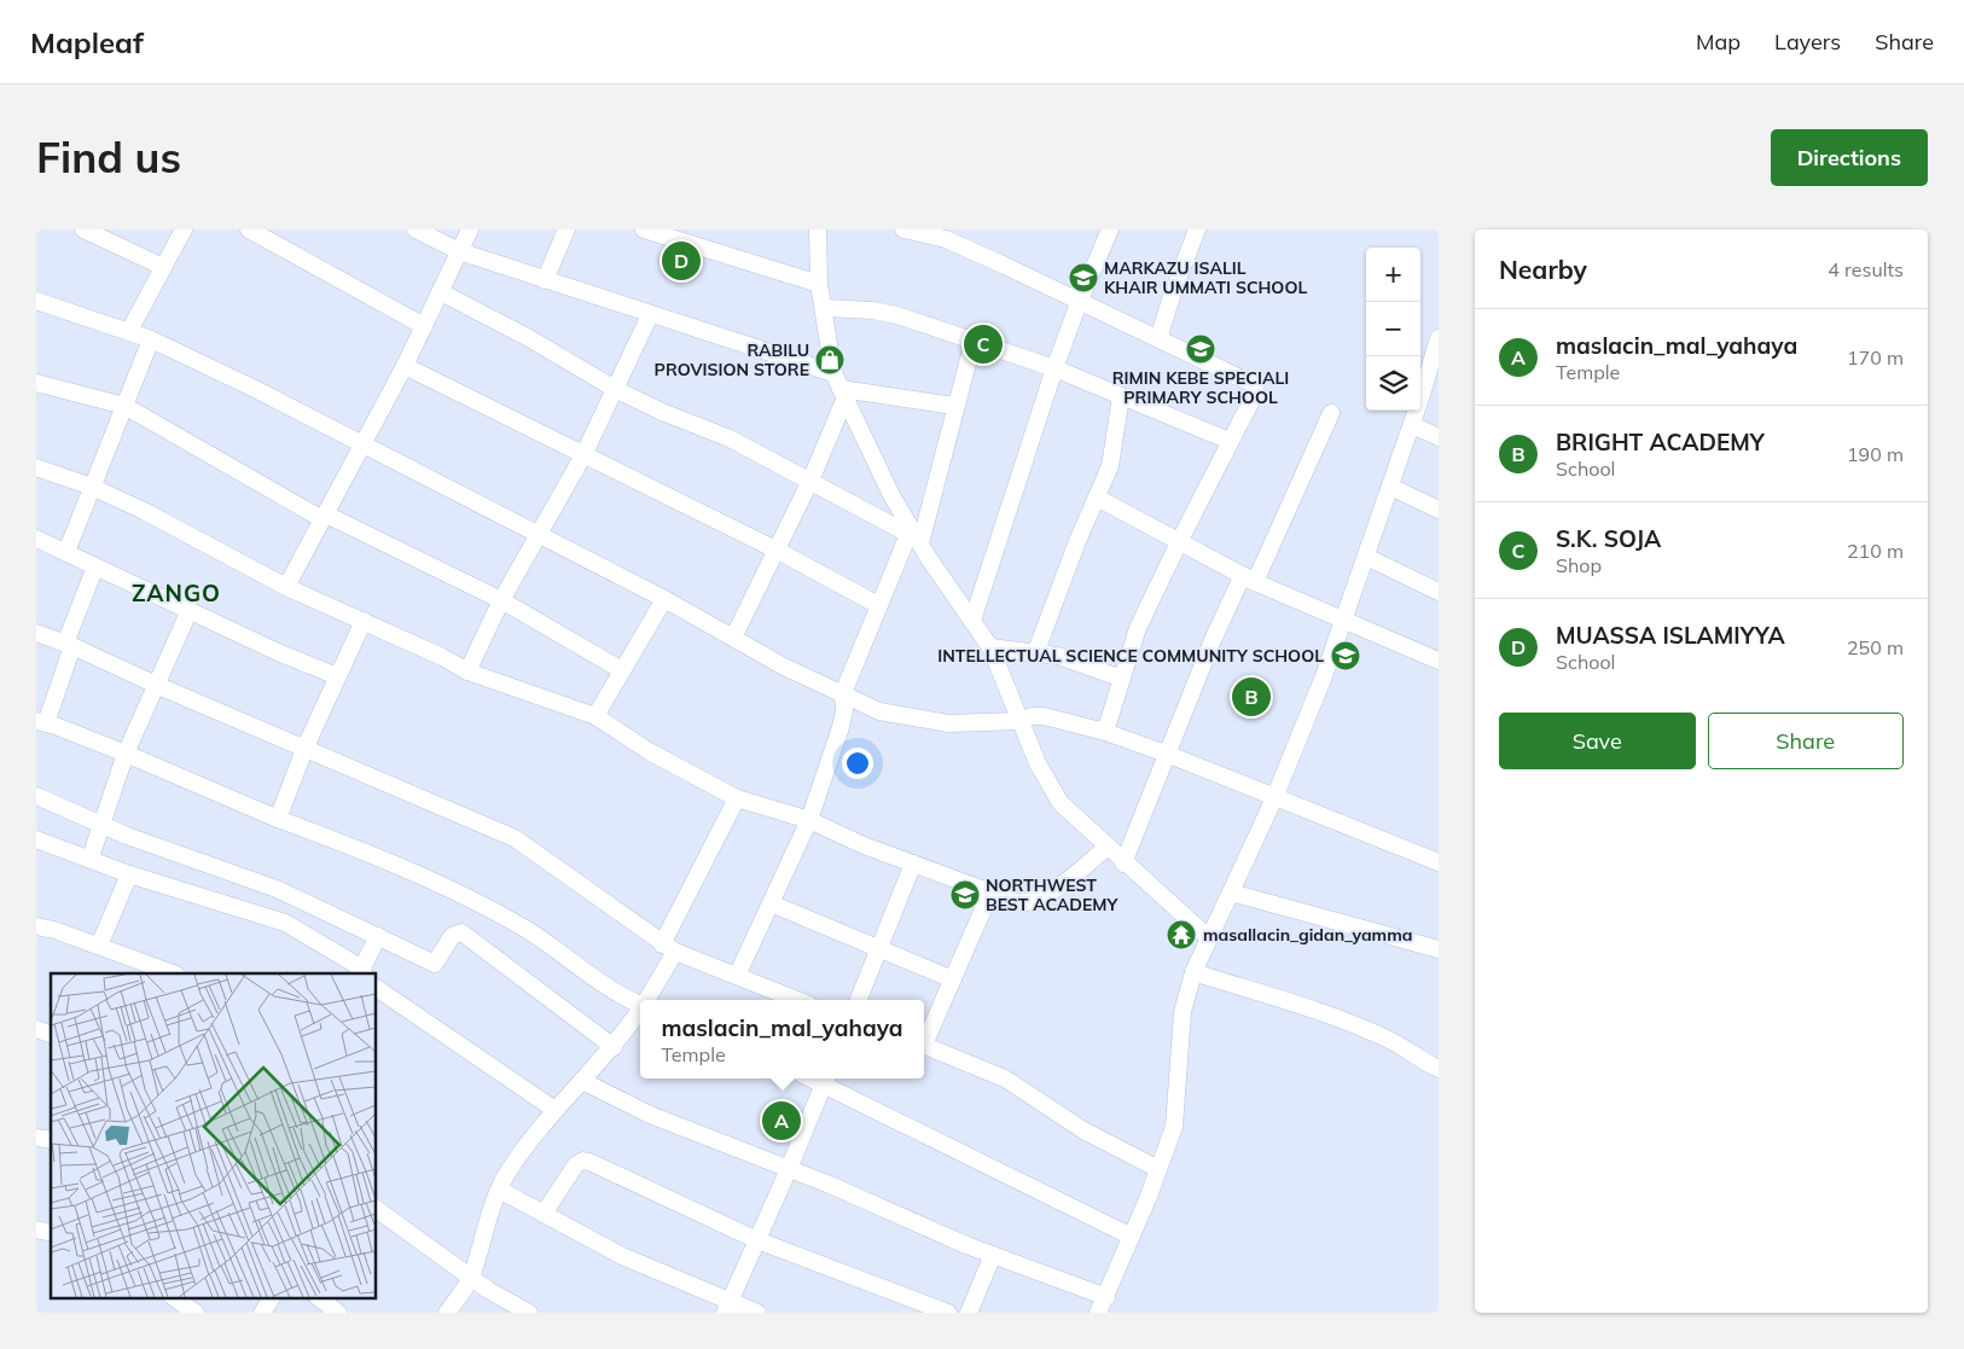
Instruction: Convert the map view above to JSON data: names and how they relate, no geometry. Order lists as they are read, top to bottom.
{
  "districts": ["ZANGO"],
  "places": {
    "school or university": [
      "MARKAZU ISALIL KHAIR UMMATI SCHOOL",
      "RIMIN KEBE SPECIALI PRIMARY SCHOOL",
      "INTELLECTUAL SCIENCE COMMUNITY SCHOOL",
      "NORTHWEST BEST ACADEMY"
    ],
    "shop": ["RABILU PROVISION STORE"],
    "temple": ["masallacin_gidan_yamma"]
  },
  "page": {
    "header": "Mapleaf",
    "nav": ["Map", "Layers", "Share"],
    "buttons": [
      "Directions",
      ["Save", "Share"]
    ],
    "title": "Find us",
    "heading": ["Nearby", "4 results"],
    "pins": [
      "D",
      "C",
      "B",
      "A"
    ],
    "map_buttons": ["+", "−"],
    "list": [
      {
        "mark": "A",
        "name": "maslacin_mal_yahaya",
        "note": "Temple",
        "value": "170 m"
      },
      {
        "mark": "B",
        "name": "BRIGHT ACADEMY",
        "note": "School",
        "value": "190 m"
      },
      {
        "mark": "C",
        "name": "S.K. SOJA",
        "note": "Shop",
        "value": "210 m"
      },
      {
        "mark": "D",
        "name": "MUASSA ISLAMIYYA",
        "note": "School",
        "value": "250 m"
      }
    ],
    "popup": ["maslacin_mal_yahaya", "Temple"]
  }
}
